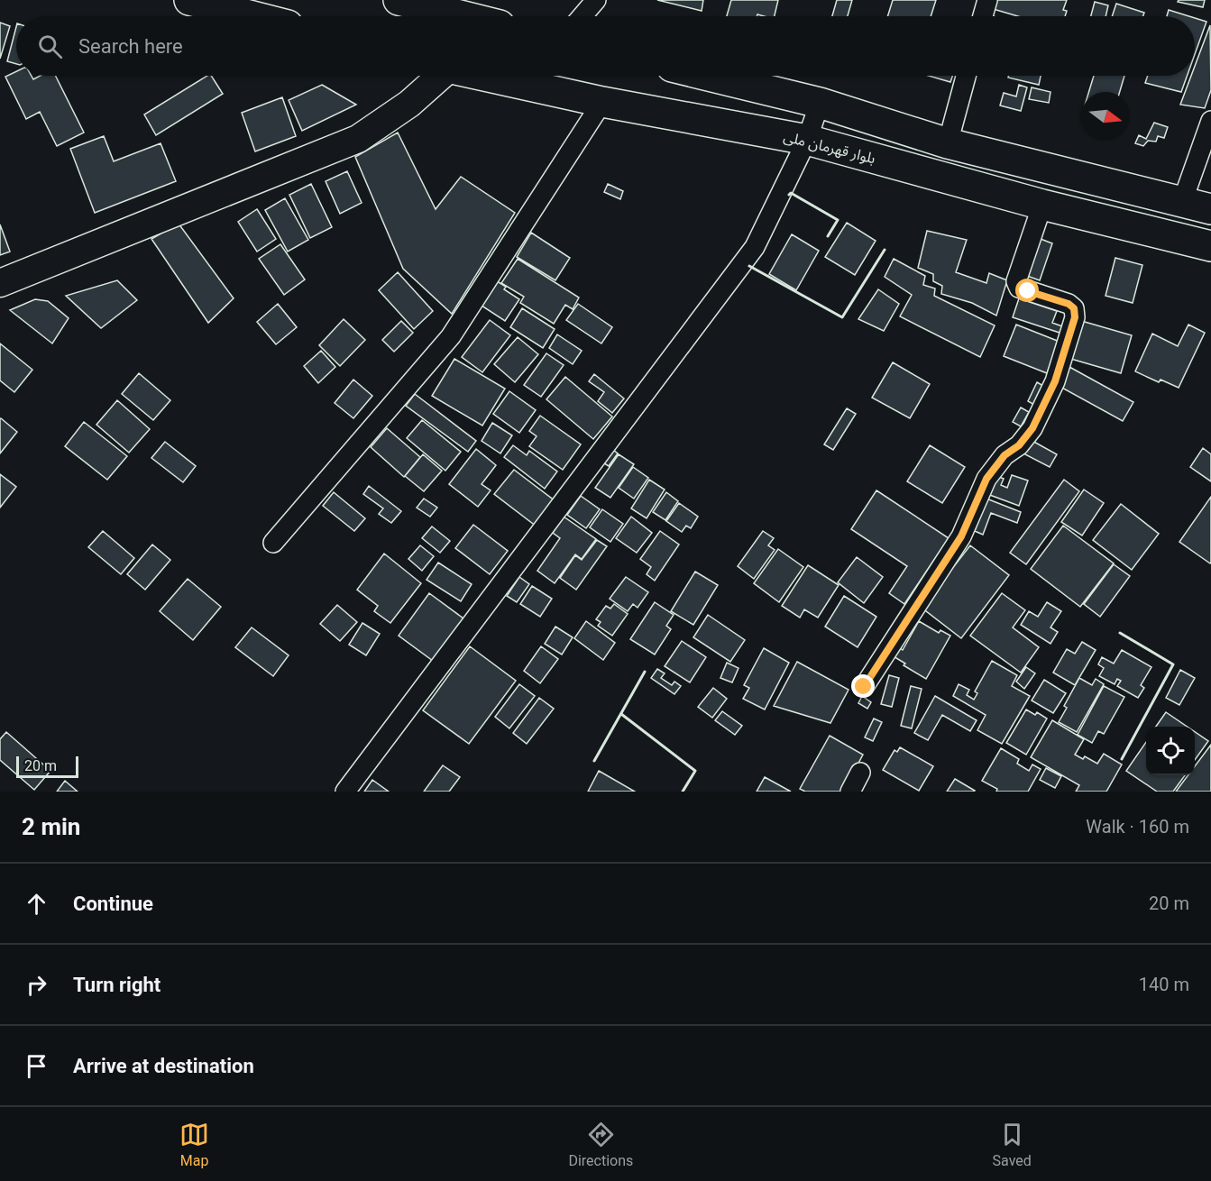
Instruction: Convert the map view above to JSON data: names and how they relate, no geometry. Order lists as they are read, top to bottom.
{
  "streets": {
    "highway": ["بلوار قهرمان ملی"]
  },
  "scale_bar": "20 m",
  "north": "right",
  "page": {
    "search": "Search here",
    "scale": "20 m",
    "heading": ["2 min", "Walk · 160 m"],
    "list": [
      ["Continue", "20 m"],
      ["Turn right", "140 m"],
      "Arrive at destination"
    ],
    "nav": ["Map", "Directions", "Saved"]
  }
}
